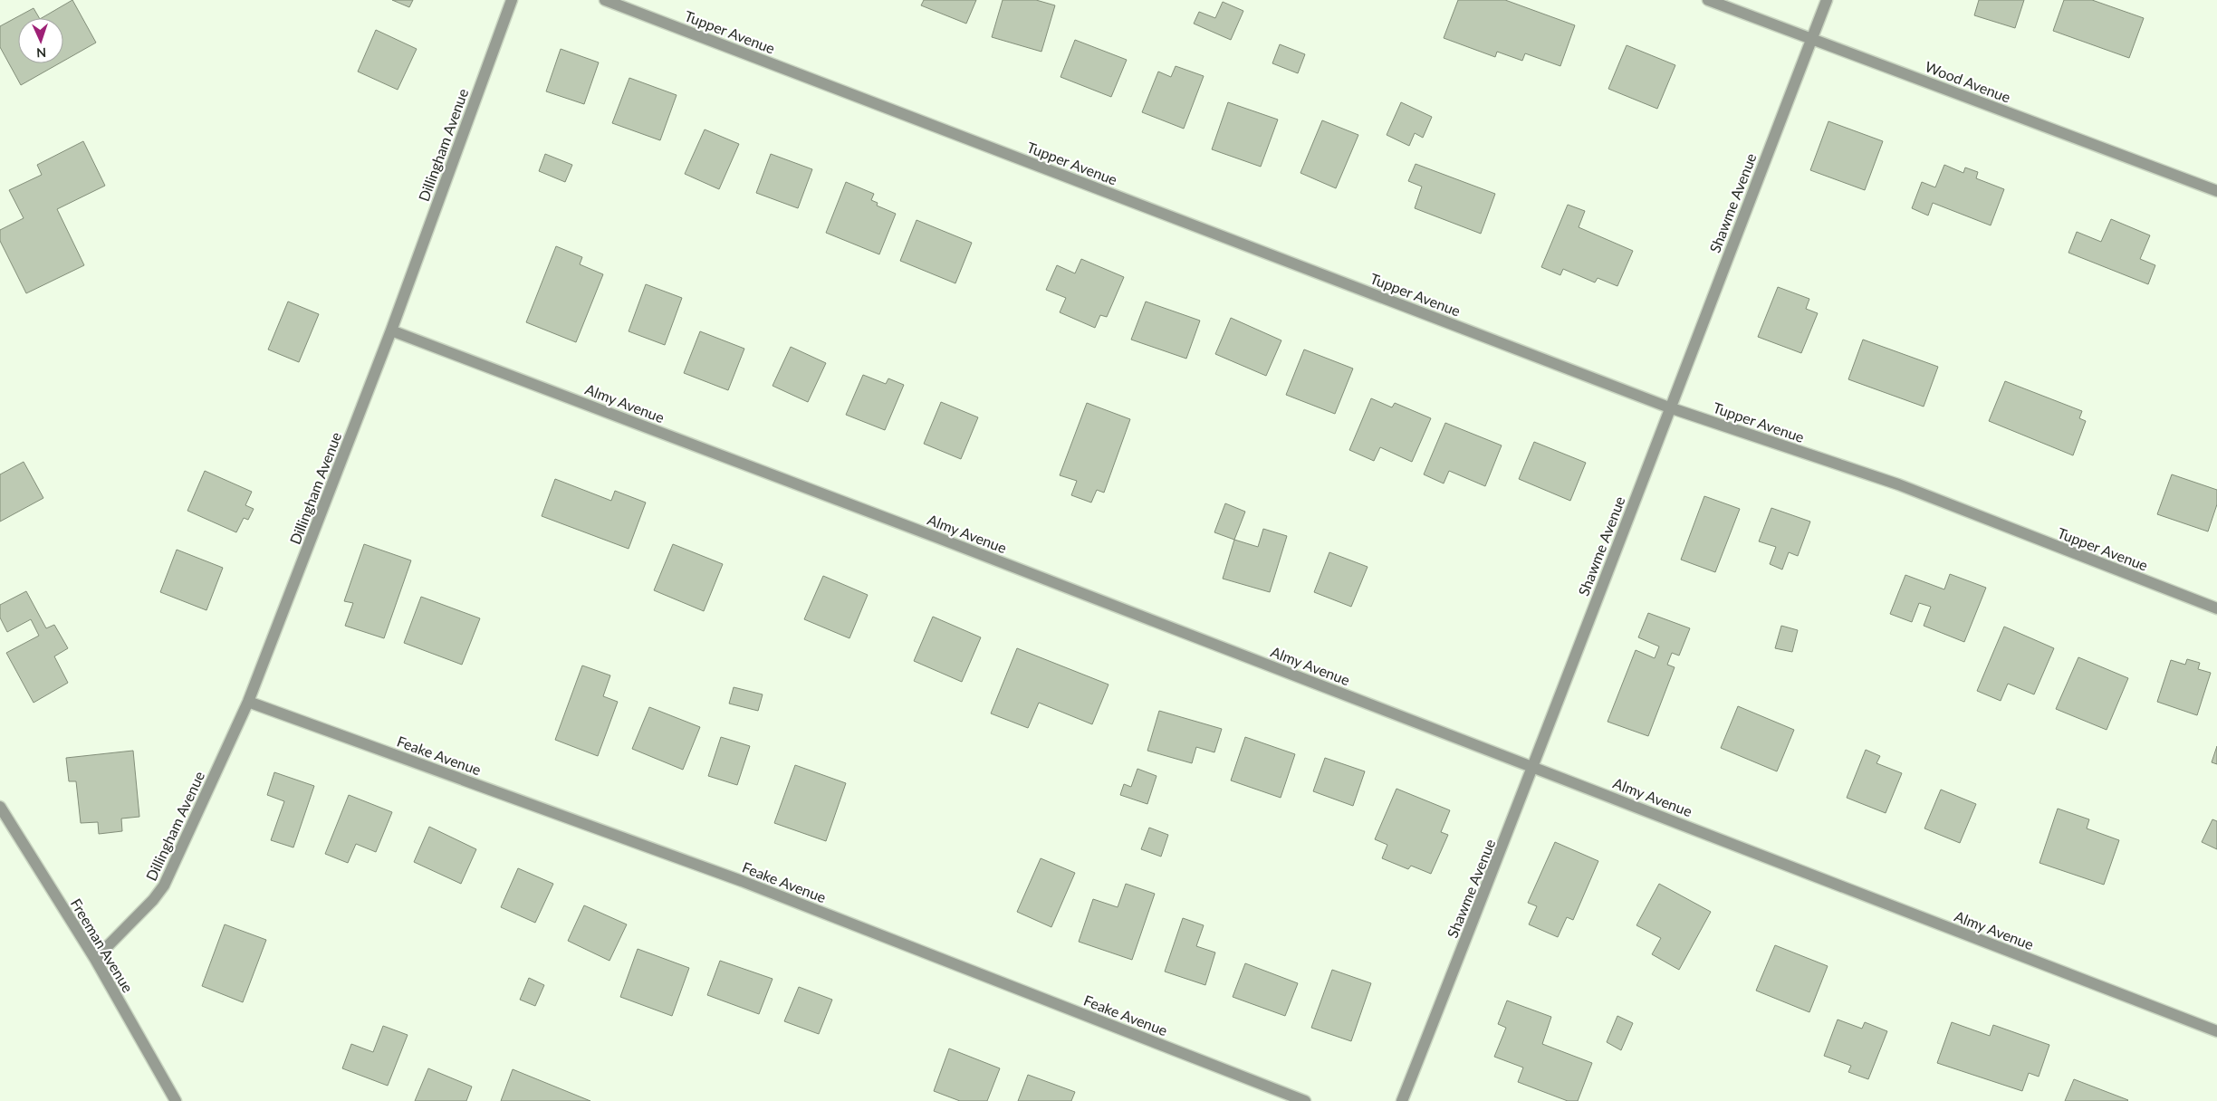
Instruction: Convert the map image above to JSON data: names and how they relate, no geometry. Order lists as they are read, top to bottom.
{
  "streets": {
    "street": [
      "Tupper Avenue",
      "Wood Avenue",
      "Dillingham Avenue",
      "Shawme Avenue",
      "Almy Avenue",
      "Feake Avenue",
      "Freeman Avenue"
    ]
  },
  "crossings": [
    ["Tupper Avenue", "Shawme Avenue"],
    ["Wood Avenue", "Shawme Avenue"],
    ["Dillingham Avenue", "Almy Avenue"],
    ["Dillingham Avenue", "Feake Avenue"],
    ["Dillingham Avenue", "Freeman Avenue"],
    ["Shawme Avenue", "Almy Avenue"]
  ],
  "north": "bottom"
}
